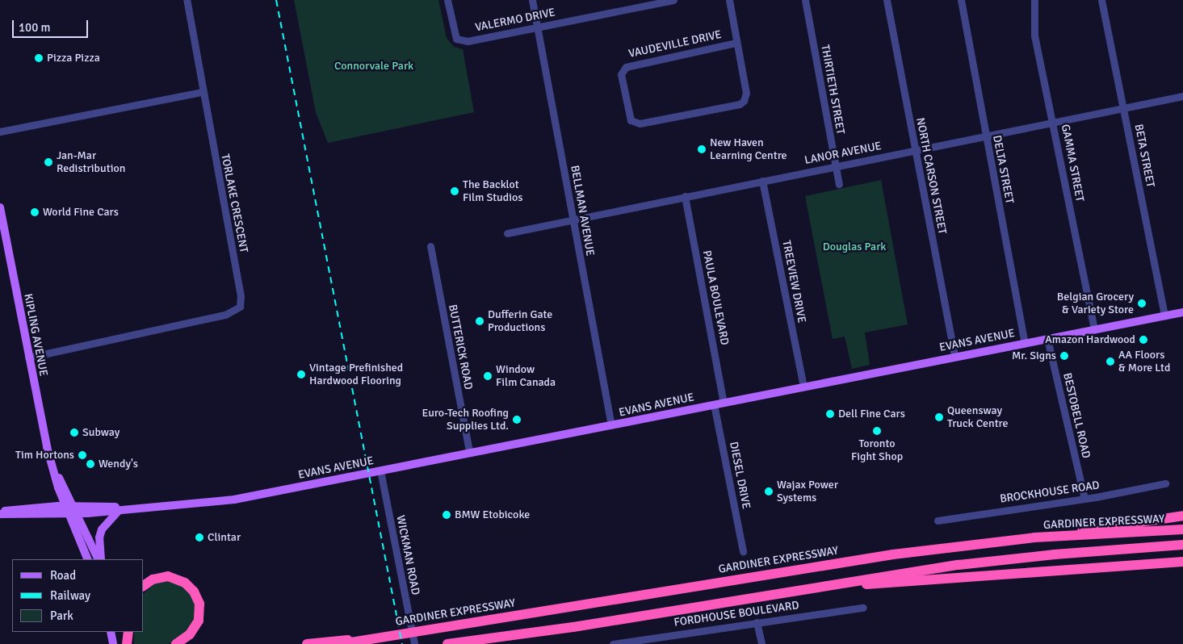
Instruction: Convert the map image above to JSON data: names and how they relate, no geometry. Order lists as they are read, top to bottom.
{
  "streets": {
    "highway": ["GARDINER EXPRESSWAY"],
    "main road": ["KIPLING AVENUE", "EVANS AVENUE"],
    "street": [
      "VALERMO DRIVE",
      "VAUDEVILLE DRIVE",
      "THIRTIETH STREET",
      "LANOR AVENUE",
      "BETA STREET",
      "GAMMA STREET",
      "DELTA STREET",
      "NORTH CARSON STREET",
      "TORLAKE CRESCENT",
      "BELLMAN AVENUE",
      "TREEVIEW DRIVE",
      "PAULA BOULEVARD",
      "BUTTERICK ROAD",
      "BESTOBELL ROAD",
      "DIESEL DRIVE",
      "BROCKHOUSE ROAD",
      "WICKMAN ROAD",
      "FORDHOUSE BOULEVARD"
    ]
  },
  "crossings": [
    ["VALERMO DRIVE", "BELLMAN AVENUE"],
    ["THIRTIETH STREET", "LANOR AVENUE"],
    ["LANOR AVENUE", "BETA STREET"],
    ["LANOR AVENUE", "GAMMA STREET"],
    ["LANOR AVENUE", "DELTA STREET"],
    ["LANOR AVENUE", "NORTH CARSON STREET"],
    ["LANOR AVENUE", "BELLMAN AVENUE"],
    ["LANOR AVENUE", "TREEVIEW DRIVE"],
    ["LANOR AVENUE", "PAULA BOULEVARD"],
    ["BETA STREET", "EVANS AVENUE"],
    ["GAMMA STREET", "EVANS AVENUE"],
    ["DELTA STREET", "EVANS AVENUE"],
    ["NORTH CARSON STREET", "EVANS AVENUE"],
    ["TORLAKE CRESCENT", "KIPLING AVENUE"],
    ["BELLMAN AVENUE", "EVANS AVENUE"],
    ["TREEVIEW DRIVE", "EVANS AVENUE"],
    ["PAULA BOULEVARD", "EVANS AVENUE"],
    ["KIPLING AVENUE", "EVANS AVENUE"],
    ["EVANS AVENUE", "BUTTERICK ROAD"],
    ["EVANS AVENUE", "BESTOBELL ROAD"],
    ["EVANS AVENUE", "DIESEL DRIVE"],
    ["EVANS AVENUE", "WICKMAN ROAD"],
    ["BESTOBELL ROAD", "BROCKHOUSE ROAD"]
  ],
  "parks": ["Connorvale Park", "Douglas Park"],
  "places": [
    "Pizza Pizza",
    "New Haven Learning Centre",
    "Jan-Mar Redistribution",
    "The Backlot Film Studios",
    "World Fine Cars",
    "Belgian Grocery & Variety Store",
    "Dufferin Gate Productions",
    "Amazon Hardwood",
    "Mr. Signs",
    "AA Floors & More Ltd",
    "Vintage Prefinished Hardwood Flooring",
    "Window Film Canada",
    "Dell Fine Cars",
    "Queensway Truck Centre",
    "Euro-Tech Roofing Supplies Ltd.",
    "Toronto Fight Shop",
    "Subway",
    "Tim Hortons",
    "Wendy's",
    "Wajax Power Systems",
    "BMW Etobicoke",
    "Clintar"
  ],
  "legend": ["Road", "Railway", "Park"],
  "scale_bar": "100 m"
}
